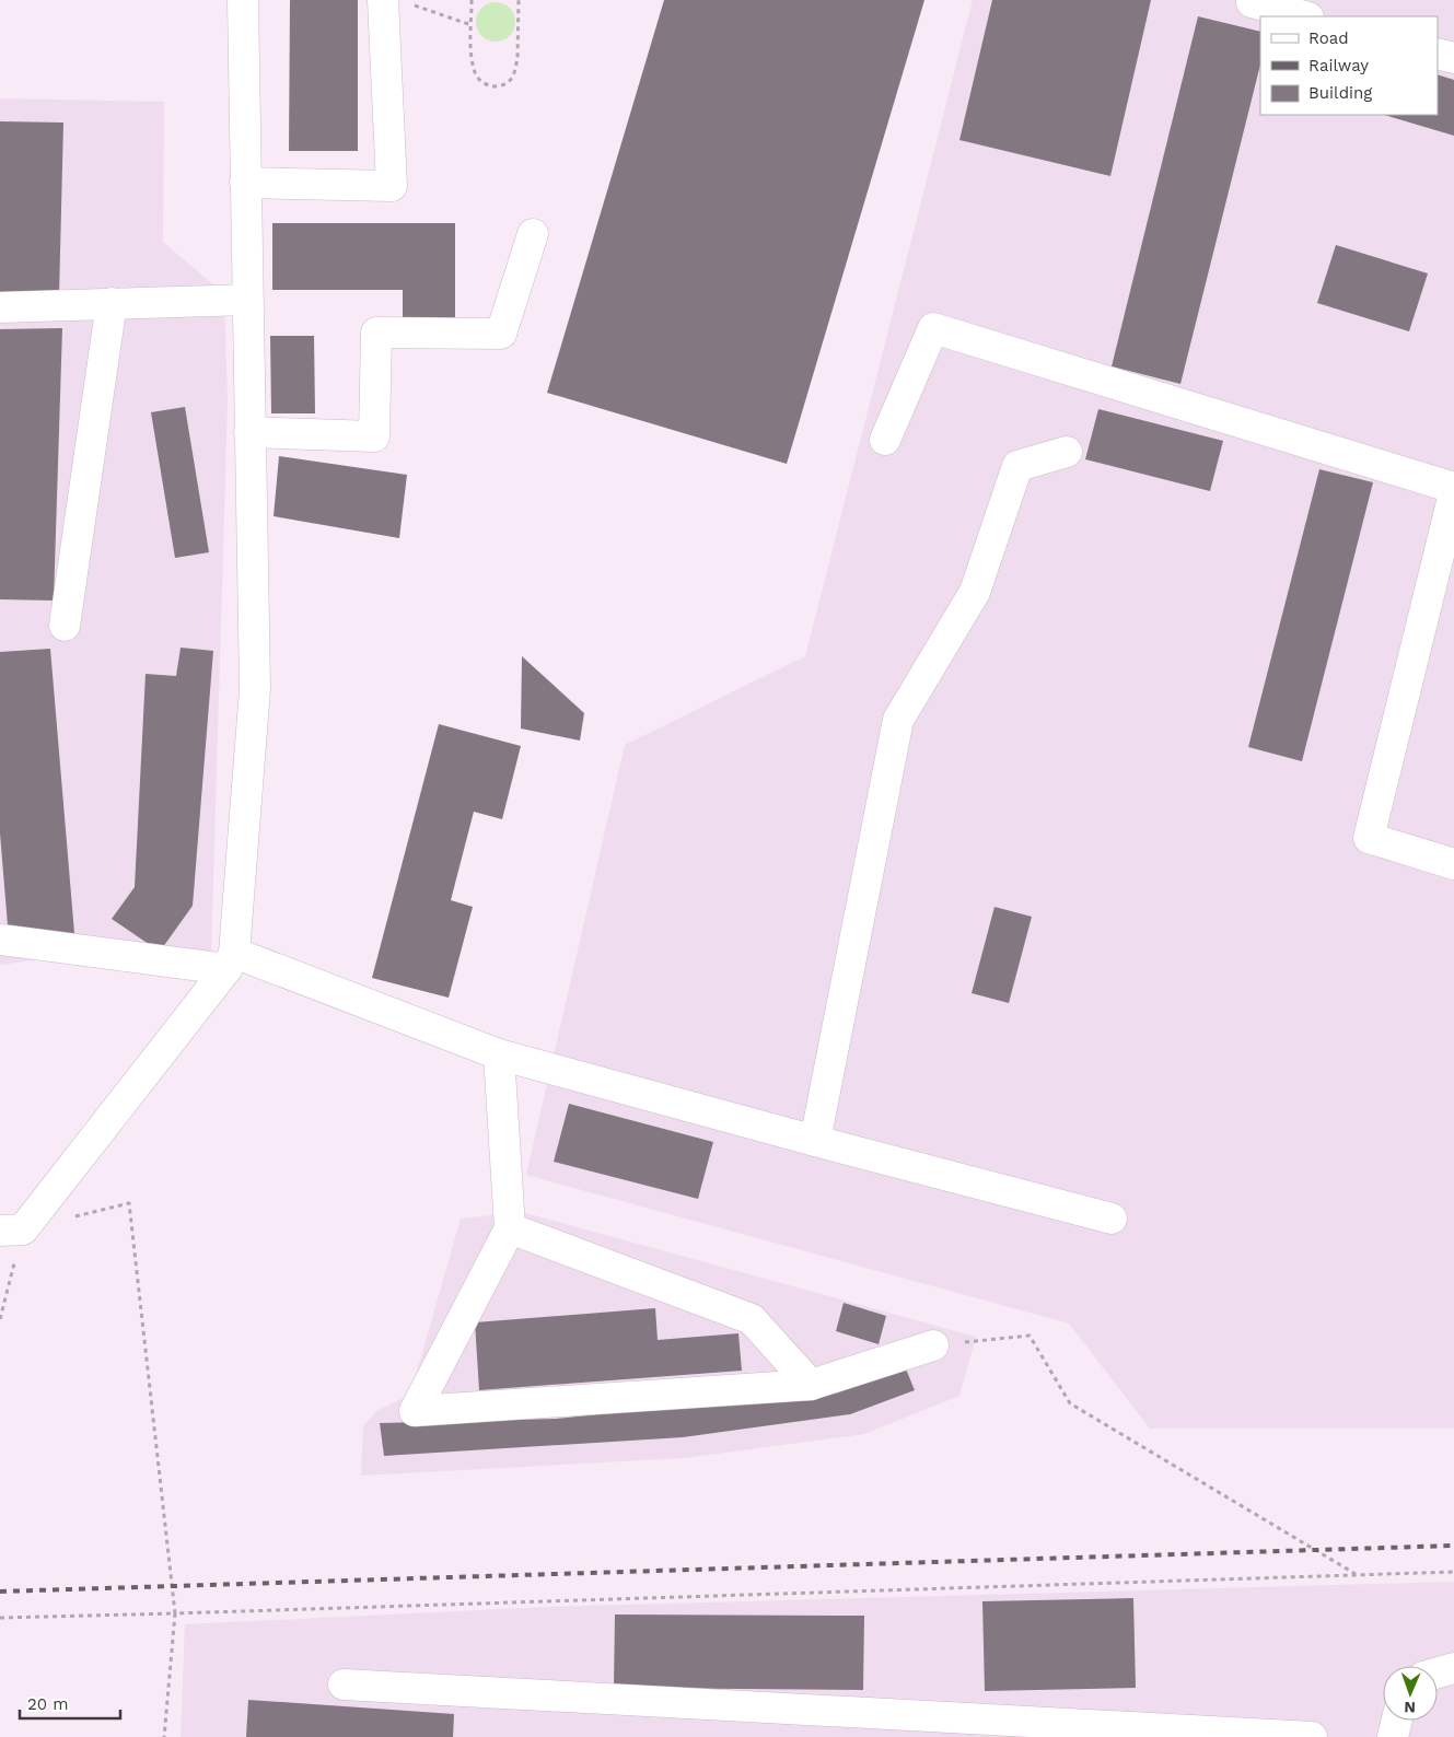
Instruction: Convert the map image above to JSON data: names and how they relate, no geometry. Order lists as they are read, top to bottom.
{
  "legend": ["Road", "Railway", "Building"],
  "scale_bar": "20 m",
  "north": "bottom"
}
